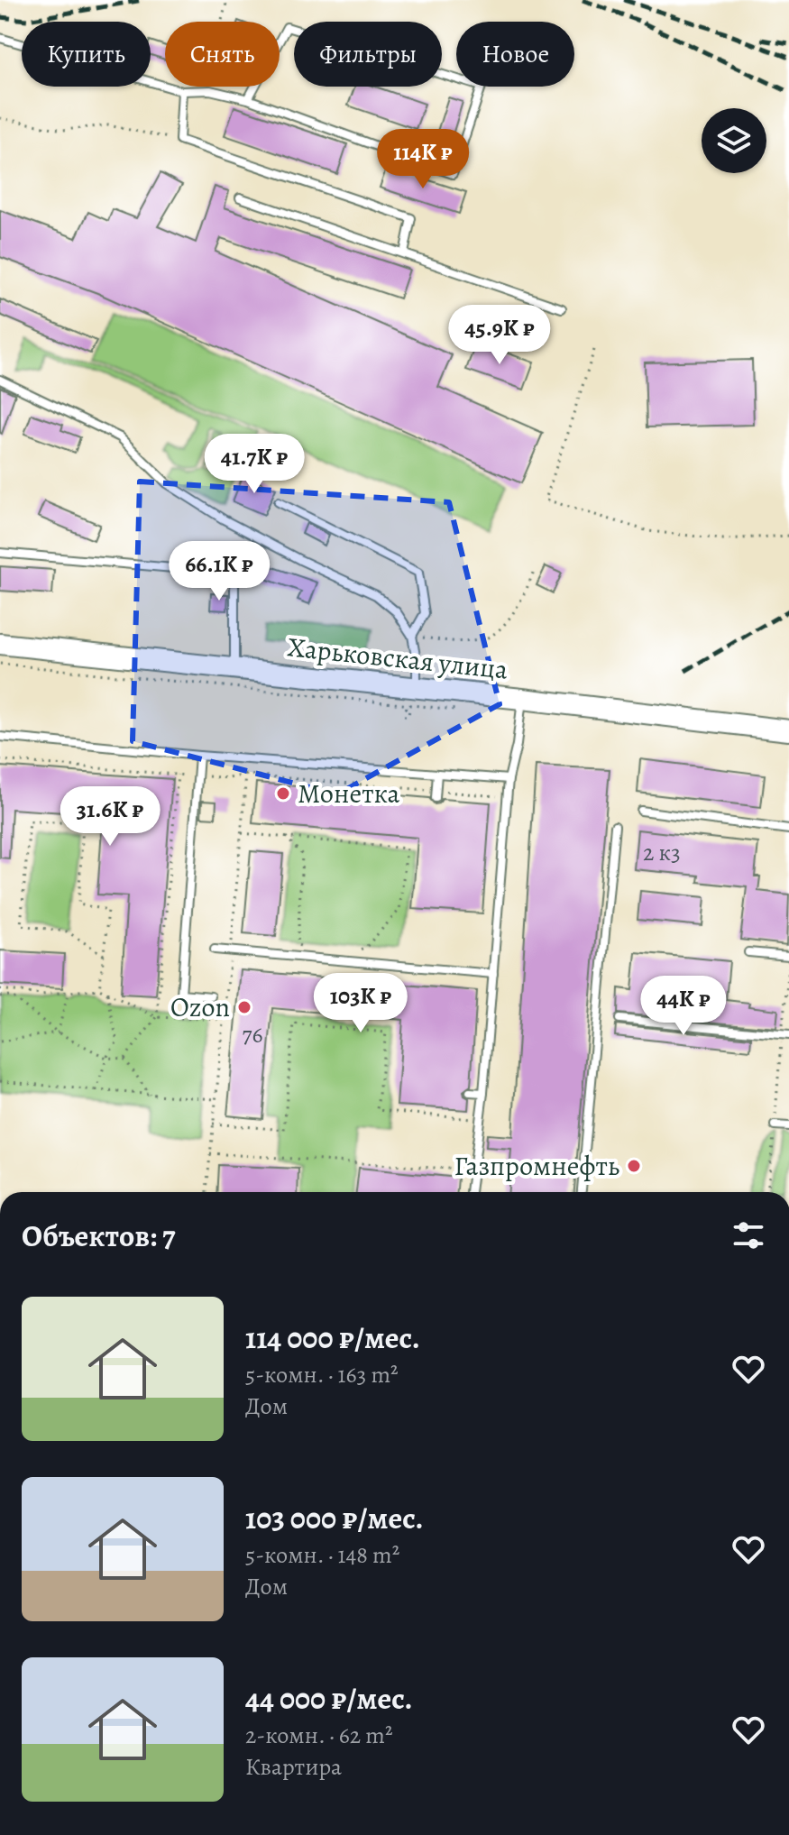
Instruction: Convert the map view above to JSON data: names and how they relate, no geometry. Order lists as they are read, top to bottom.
{
  "streets": {
    "street": ["Харьковская улица"]
  },
  "places": ["Монетка", "Ozon", "Газпромнефть"],
  "house_numbers": ["2 к3", "76"],
  "page": {
    "chip": [
      "Купить",
      "Снять",
      "Фильтры",
      "Новое"
    ],
    "price": [
      "114K ₽",
      "45.9K ₽",
      "41.7K ₽",
      "66.1K ₽",
      "31.6K ₽",
      "103K ₽",
      "44K ₽"
    ],
    "heading": "Объектов: 7",
    "list": [
      {
        "name": "114 000 ₽/мес.",
        "note": "5-комн. · 163 m² · Дом"
      },
      {
        "name": "103 000 ₽/мес.",
        "note": "5-комн. · 148 m² · Дом"
      },
      {
        "name": "44 000 ₽/мес.",
        "note": "2-комн. · 62 m² · Квартира"
      }
    ]
  }
}
